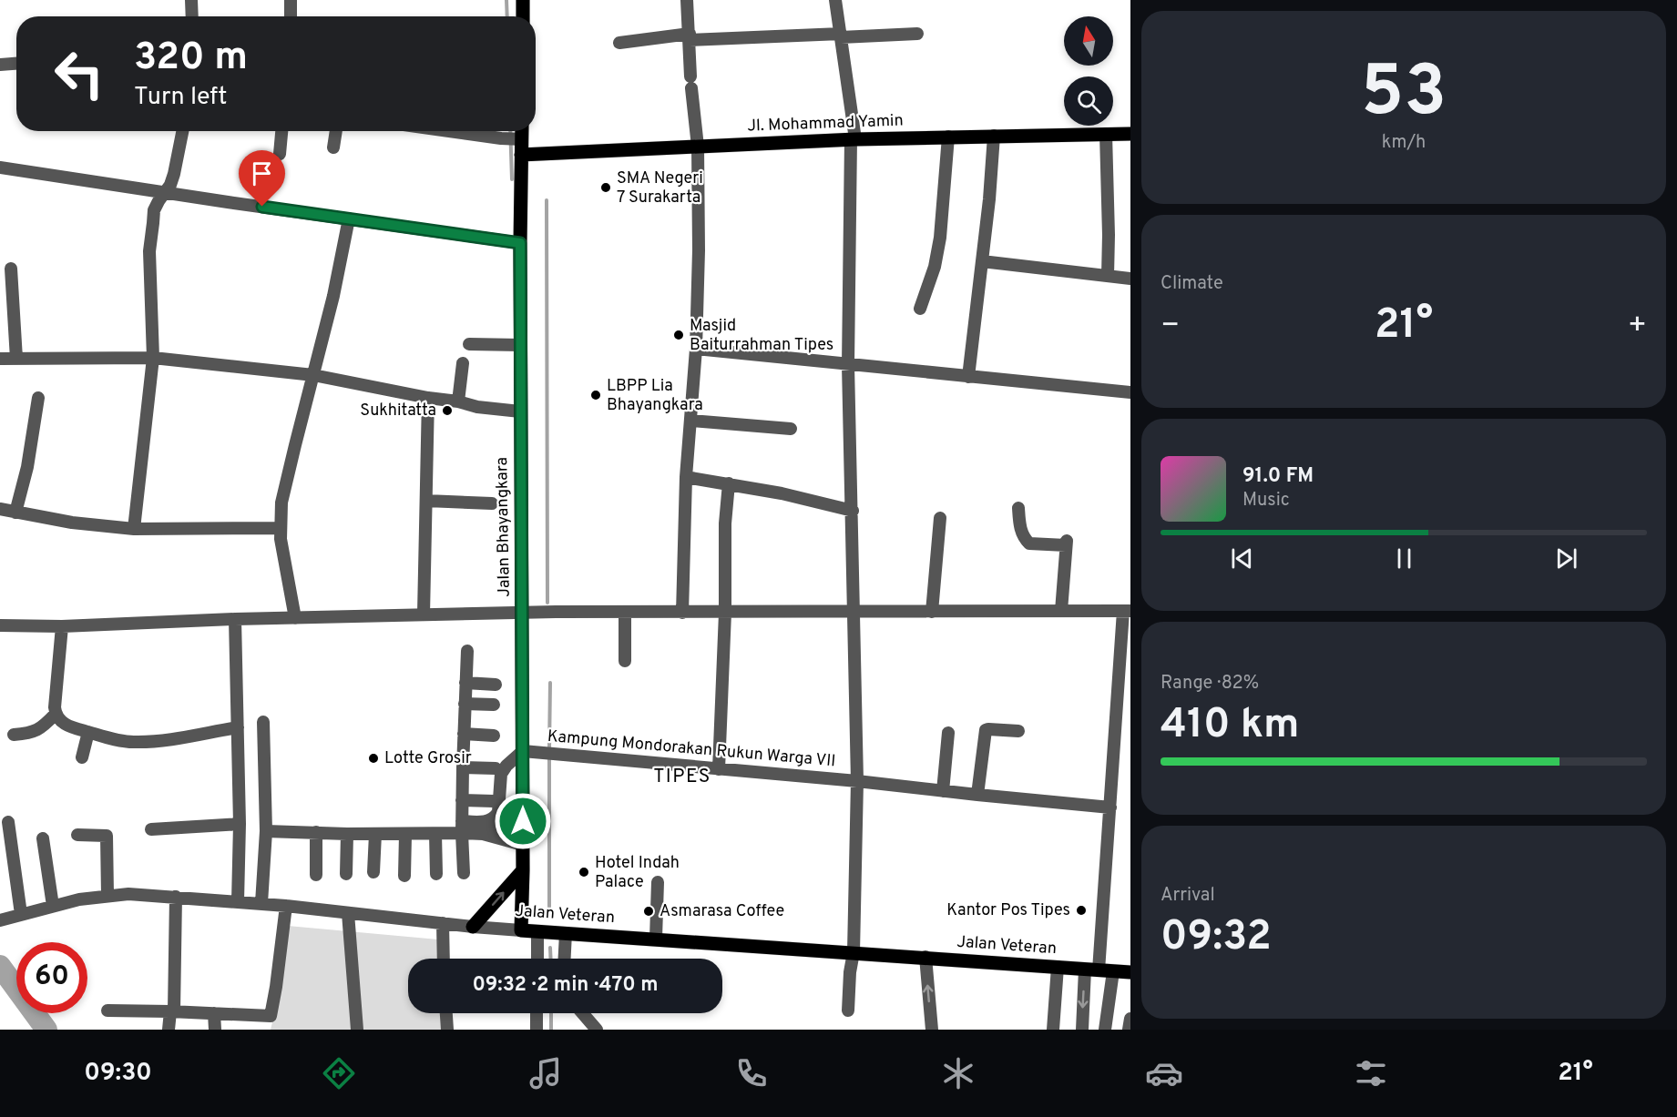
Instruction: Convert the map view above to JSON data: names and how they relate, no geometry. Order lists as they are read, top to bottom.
{
  "streets": {
    "main road": ["Jl. Mohammad Yamin", "Jalan Bhayangkara", "Jalan Veteran"],
    "street": ["Kampung Mondorakan Rukun Warga VII"]
  },
  "crossings": [
    ["Jl. Mohammad Yamin", "Jalan Bhayangkara"],
    ["Jalan Bhayangkara", "Kampung Mondorakan Rukun Warga VII"],
    ["Jalan Bhayangkara", "Jalan Veteran"]
  ],
  "districts": ["TIPES"],
  "places": [
    "SMA Negeri 7 Surakarta",
    "Masjid Baiturrahman Tipes",
    "LBPP Lia Bhayangkara",
    "Sukhitatta",
    "Lotte Grosir",
    "Hotel Indah Palace",
    "Kantor Pos Tipes",
    "Asmarasa Coffee"
  ],
  "north": "top",
  "page": {
    "tile": [
      ["53", "km/h"],
      "Climate",
      ["Range · 82%", "410 km"],
      ["Arrival", "09:32"]
    ],
    "turn": ["320 m", "Turn left"],
    "heat": ["−", "21°", "+"],
    "song": ["91.0 FM", "Music"],
    "limit": "60",
    "trip": "09:32 · 2 min · 470 m",
    "tabs": ["09:30", "21°"]
  }
}
